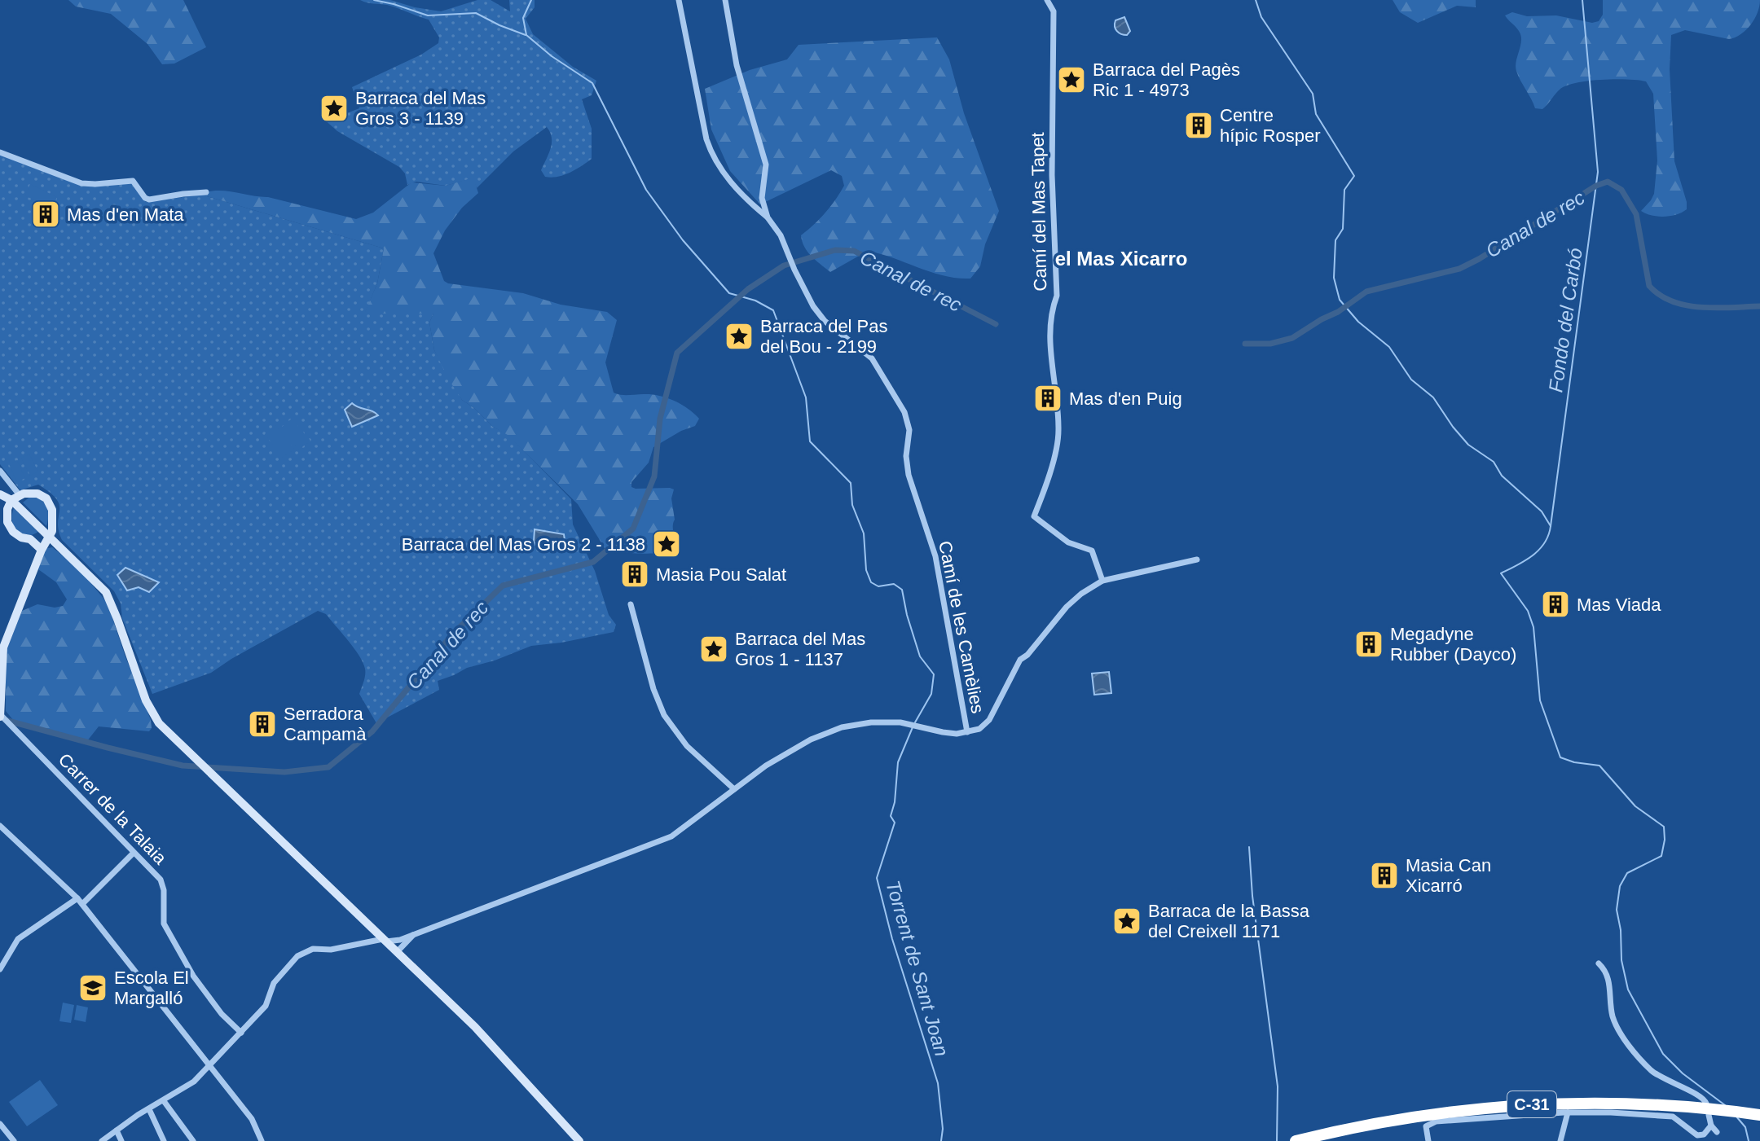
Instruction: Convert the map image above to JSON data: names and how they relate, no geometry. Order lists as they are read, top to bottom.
{
  "streets": {
    "highway": ["C-31"],
    "street": ["Camí del Mas Tapet", "Camí de les Camèlies", "Carrer de la Talaia"]
  },
  "districts": ["el Mas Xicarro"],
  "water": ["Canal de rec", "Fondo del Carbó", "Torrent de Sant Joan"],
  "places": {
    "place": [
      "Barraca del Pagès Ric 1 - 4973",
      "Barraca del Mas Gros 3 - 1139",
      "Barraca del Pas del Bou - 2199",
      "Barraca del Mas Gros 2 - 1138",
      "Barraca del Mas Gros 1 - 1137",
      "Barraca de la Bassa del Creixell 1171"
    ],
    "building": [
      "Centre hípic Rosper",
      "Mas d'en Mata",
      "Mas d'en Puig",
      "Masia Pou Salat",
      "Mas Viada",
      "Megadyne Rubber (Dayco)",
      "Serradora Campamà",
      "Masia Can Xicarró"
    ],
    "school or university": ["Escola El Margalló"]
  }
}
